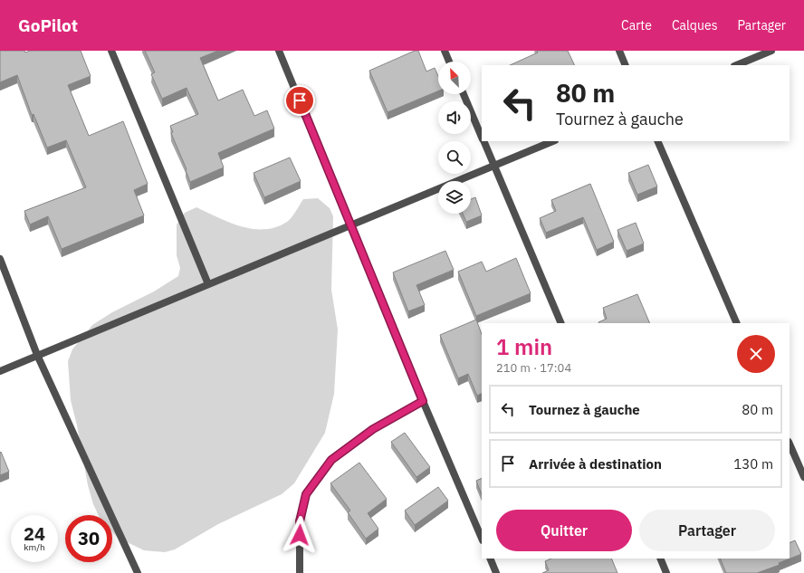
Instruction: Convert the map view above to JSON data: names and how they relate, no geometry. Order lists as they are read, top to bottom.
{
  "north": "top left",
  "page": {
    "header": "GoPilot",
    "nav": ["Carte", "Calques", "Partager"],
    "turn": ["80 m", "Tournez à gauche"],
    "heading": ["1 min", "210 m · 17:04"],
    "list": [
      {
        "name": "Tournez à gauche",
        "value": "80 m"
      },
      {
        "name": "Arrivée à destination",
        "value": "130 m"
      }
    ],
    "buttons": ["Quitter", "Partager"],
    "speed": "24 km/h",
    "limit": "30"
  }
}
